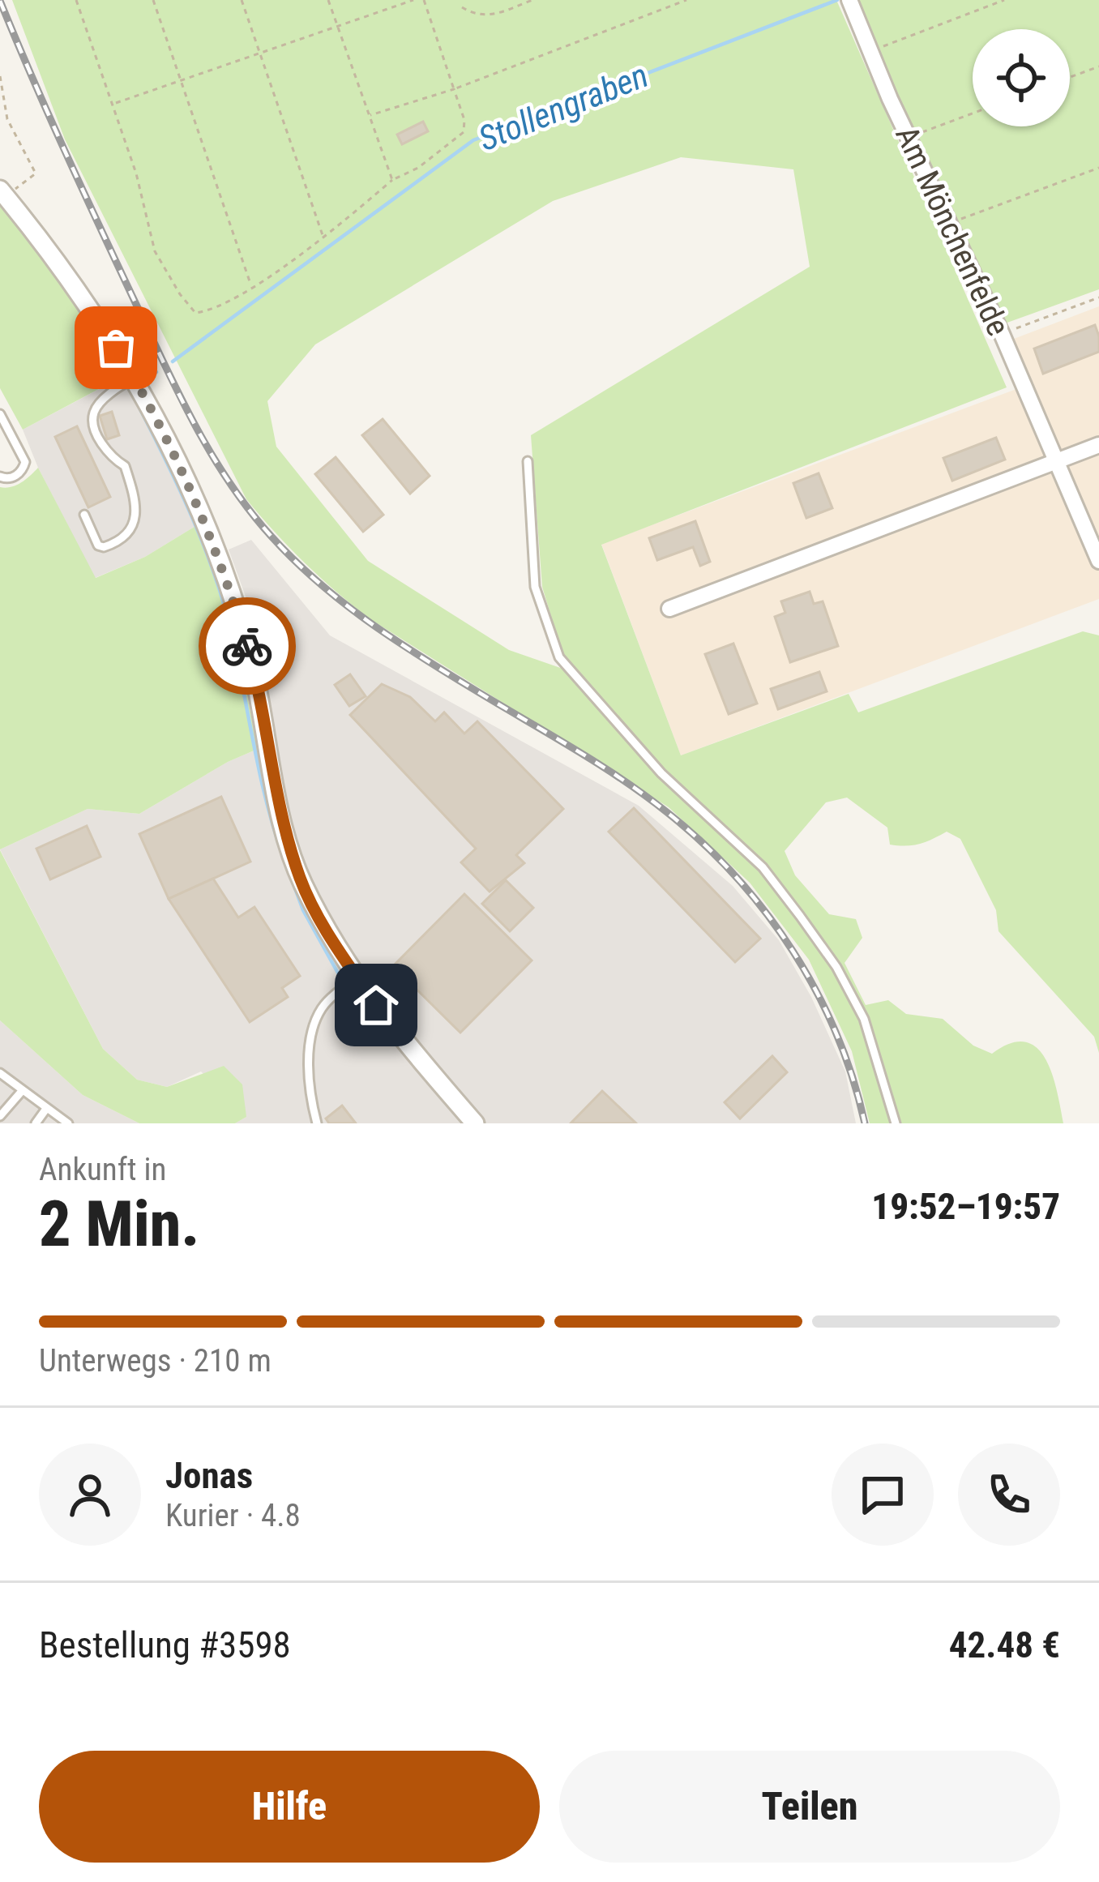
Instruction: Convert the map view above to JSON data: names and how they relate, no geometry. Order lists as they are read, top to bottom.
{
  "streets": {
    "street": ["Am Mönchenfelde"]
  },
  "water": ["Stollengraben"],
  "page": {
    "heading": ["2 Min.", "Ankunft in", "19:52–19:57"],
    "panel": [
      "Jonas",
      "Kurier · 4.8",
      "Bestellung #3598",
      "42.48 €"
    ],
    "bar": "Unterwegs · 210 m",
    "buttons": ["Hilfe", "Teilen"]
  }
}
